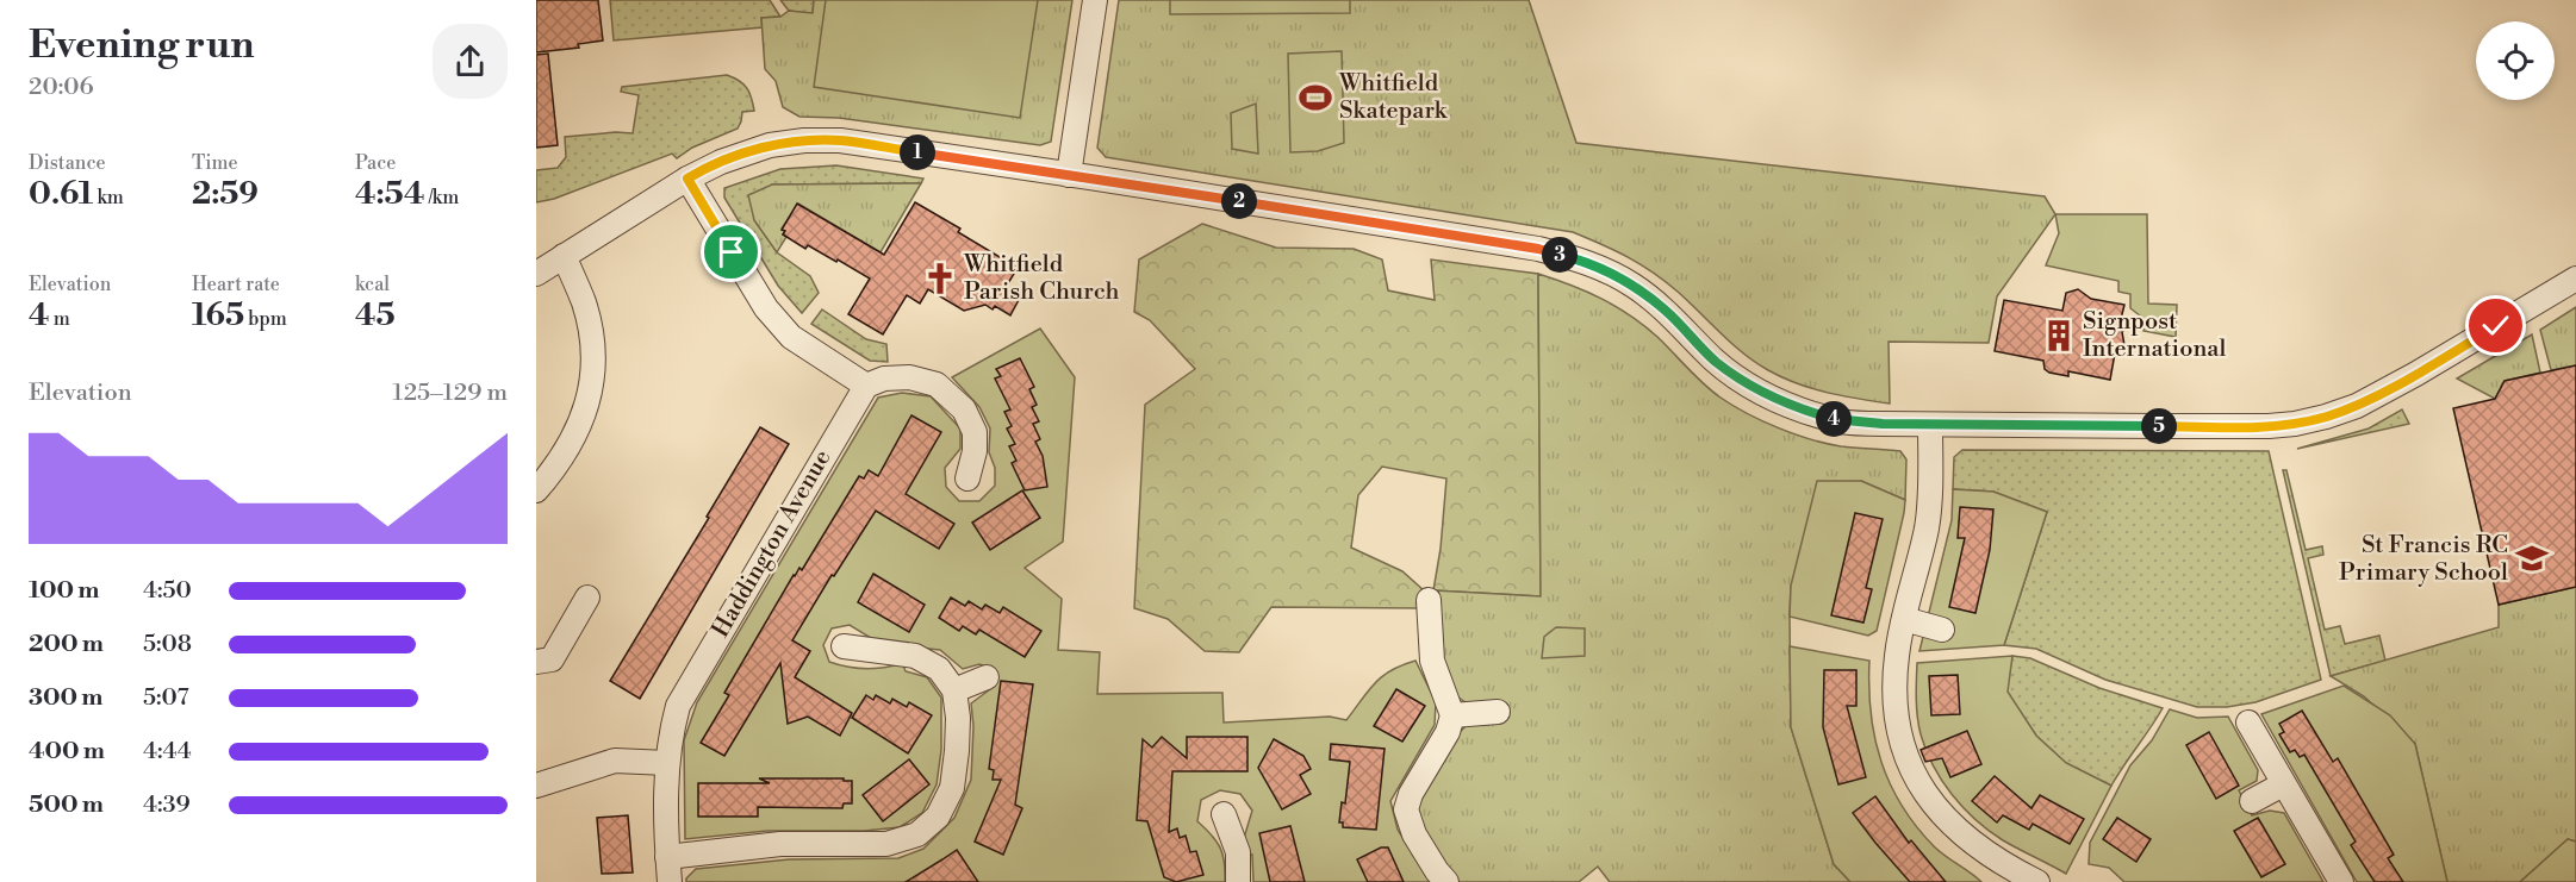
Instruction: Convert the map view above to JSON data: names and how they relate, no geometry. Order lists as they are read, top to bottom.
{
  "streets": {
    "street": ["Haddington Avenue"]
  },
  "places": {
    "sports": ["Whitfield Skatepark"],
    "church": ["Whitfield Parish Church"],
    "building": ["Signpost International"],
    "school or university": ["St Francis RC Primary School"]
  },
  "page": {
    "heading": ["Evening run", "20:06"],
    "stats": [
      ["Distance", "0.61 km"],
      ["Time", "2:59"],
      ["Pace", "4:54 /km"],
      ["Elevation", "4 m"],
      ["Heart rate", "165 bpm"],
      ["kcal", "45"]
    ],
    "pins": [
      "1",
      "2",
      "3",
      "4",
      "5"
    ],
    "chart": ["Elevation", "125–129 m"],
    "list": [
      {
        "name": "100 m",
        "note": "4:50"
      },
      {
        "name": "200 m",
        "note": "5:08"
      },
      {
        "name": "300 m",
        "note": "5:07"
      },
      {
        "name": "400 m",
        "note": "4:44"
      },
      {
        "name": "500 m",
        "note": "4:39"
      }
    ]
  }
}
